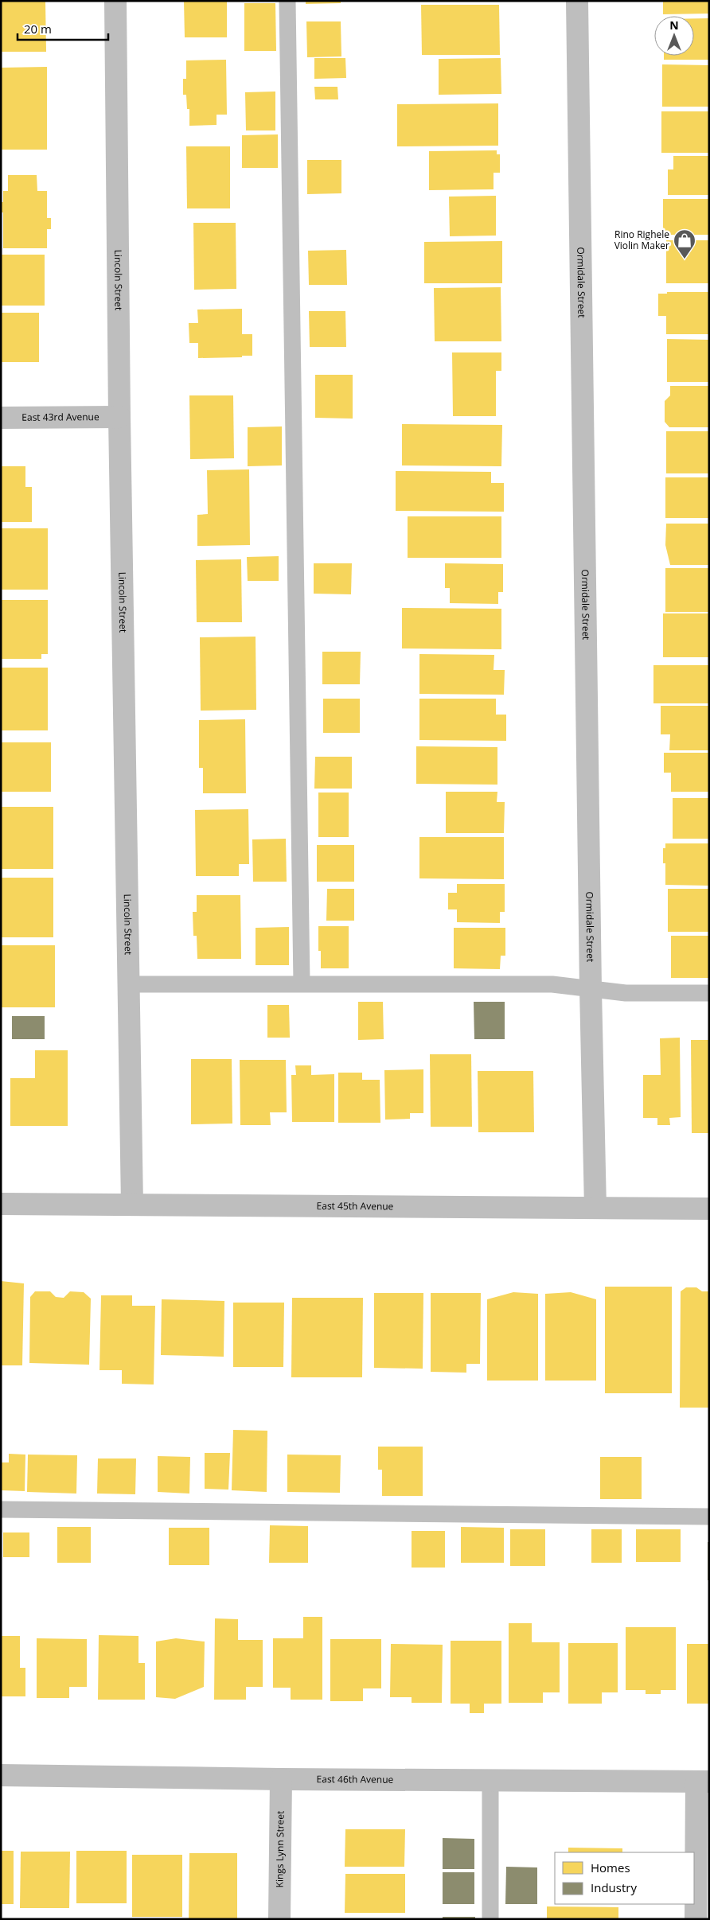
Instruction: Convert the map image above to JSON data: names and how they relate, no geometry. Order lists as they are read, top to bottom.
{
  "streets": {
    "street": [
      "Lincoln Street",
      "Ormidale Street",
      "East 43rd Avenue",
      "East 45th Avenue",
      "East 46th Avenue",
      "Kings Lynn Street"
    ]
  },
  "crossings": [
    ["Lincoln Street", "East 43rd Avenue"],
    ["Lincoln Street", "East 45th Avenue"],
    ["Ormidale Street", "East 45th Avenue"],
    ["East 46th Avenue", "Kings Lynn Street"]
  ],
  "places": {
    "shop": ["Rino Righele Violin Maker"]
  },
  "legend": ["Homes", "Industry"],
  "scale_bar": "20 m",
  "north": "top"
}
